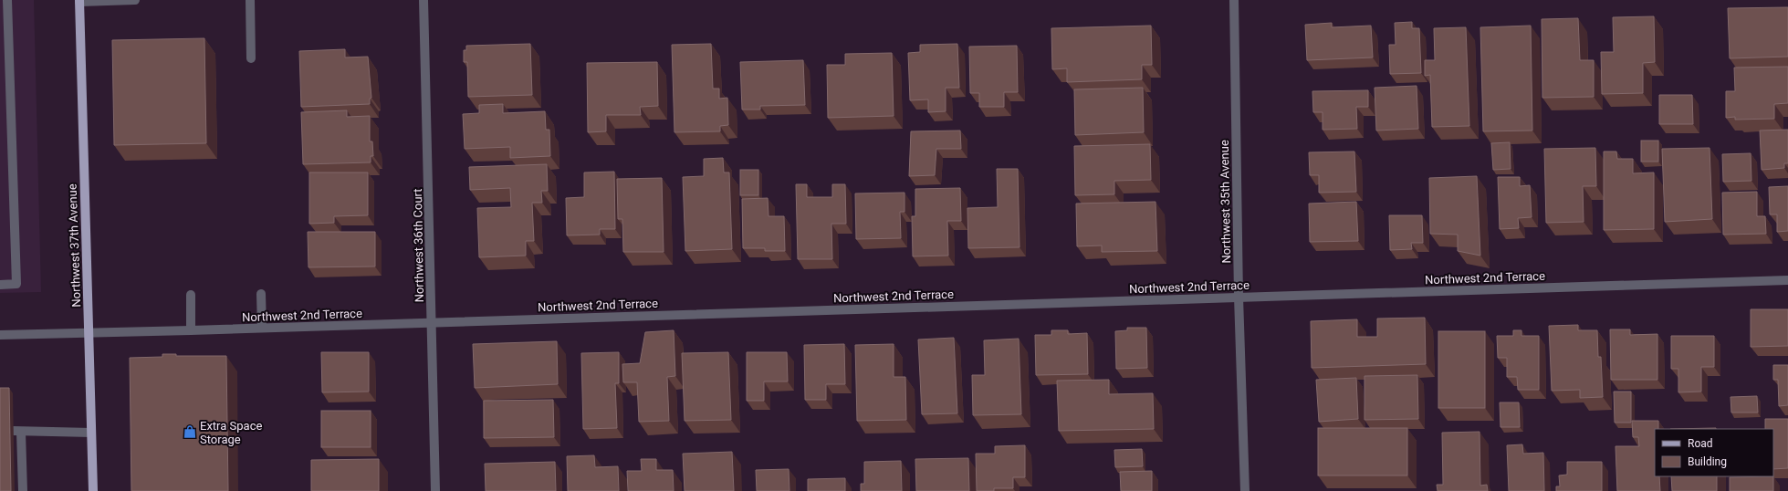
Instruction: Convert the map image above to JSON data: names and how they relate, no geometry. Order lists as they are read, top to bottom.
{
  "streets": {
    "main road": ["Northwest 37th Avenue"],
    "street": ["Northwest 35th Avenue", "Northwest 36th Court", "Northwest 2nd Terrace"]
  },
  "crossings": [
    ["Northwest 35th Avenue", "Northwest 2nd Terrace"],
    ["Northwest 37th Avenue", "Northwest 2nd Terrace"],
    ["Northwest 36th Court", "Northwest 2nd Terrace"]
  ],
  "places": {
    "shop": ["Extra Space Storage"]
  },
  "legend": ["Road", "Building"]
}
